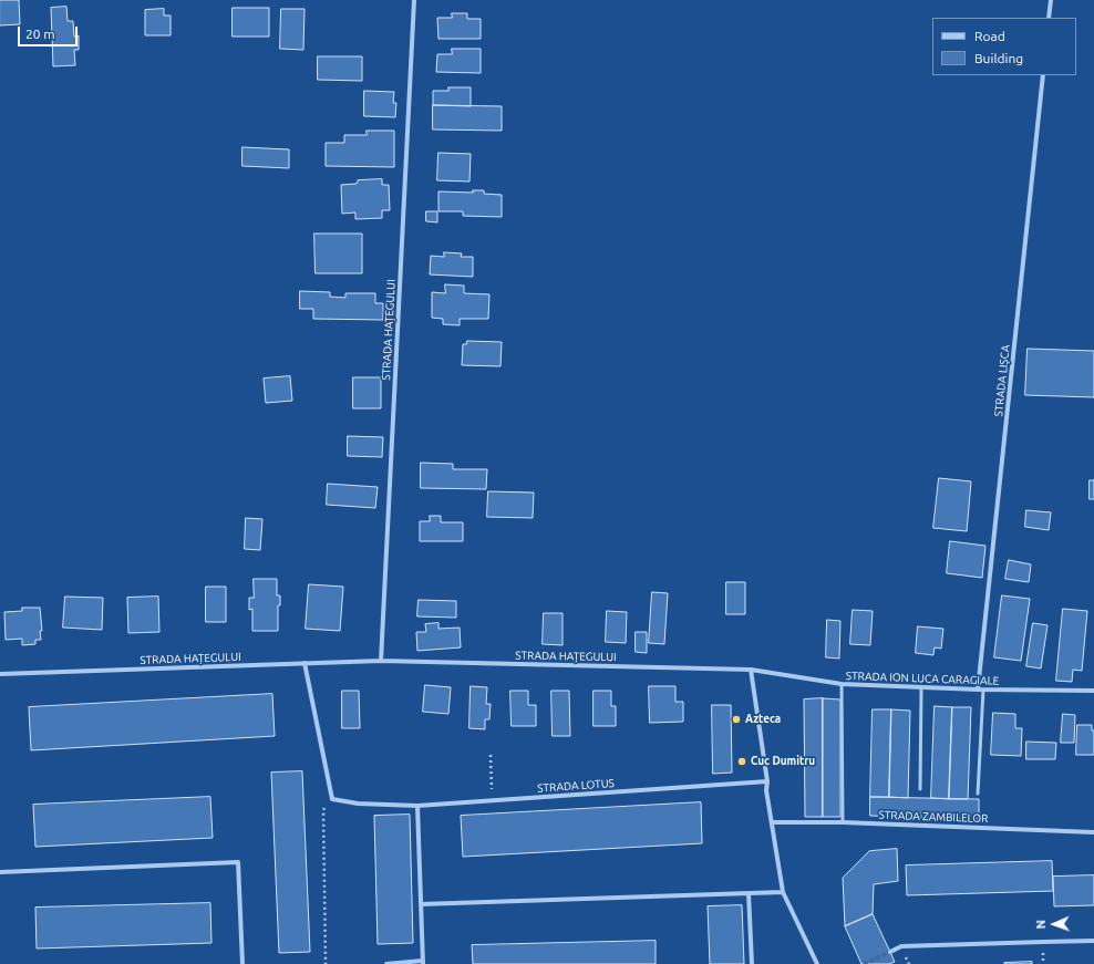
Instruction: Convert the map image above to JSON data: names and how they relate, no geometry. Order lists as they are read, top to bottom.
{
  "streets": {
    "street": [
      "STRADA HAȚEGULUI",
      "STRADA LIȘCA",
      "STRADA ION LUCA CARAGIALE",
      "STRADA LOTUS",
      "STRADA ZAMBILELOR"
    ]
  },
  "crossings": [
    ["STRADA HAȚEGULUI", "STRADA ION LUCA CARAGIALE"],
    ["STRADA LIȘCA", "STRADA ION LUCA CARAGIALE"]
  ],
  "places": ["Azteca", "Cuc Dumitru"],
  "legend": ["Road", "Building"],
  "scale_bar": "20 m",
  "north": "left"
}
